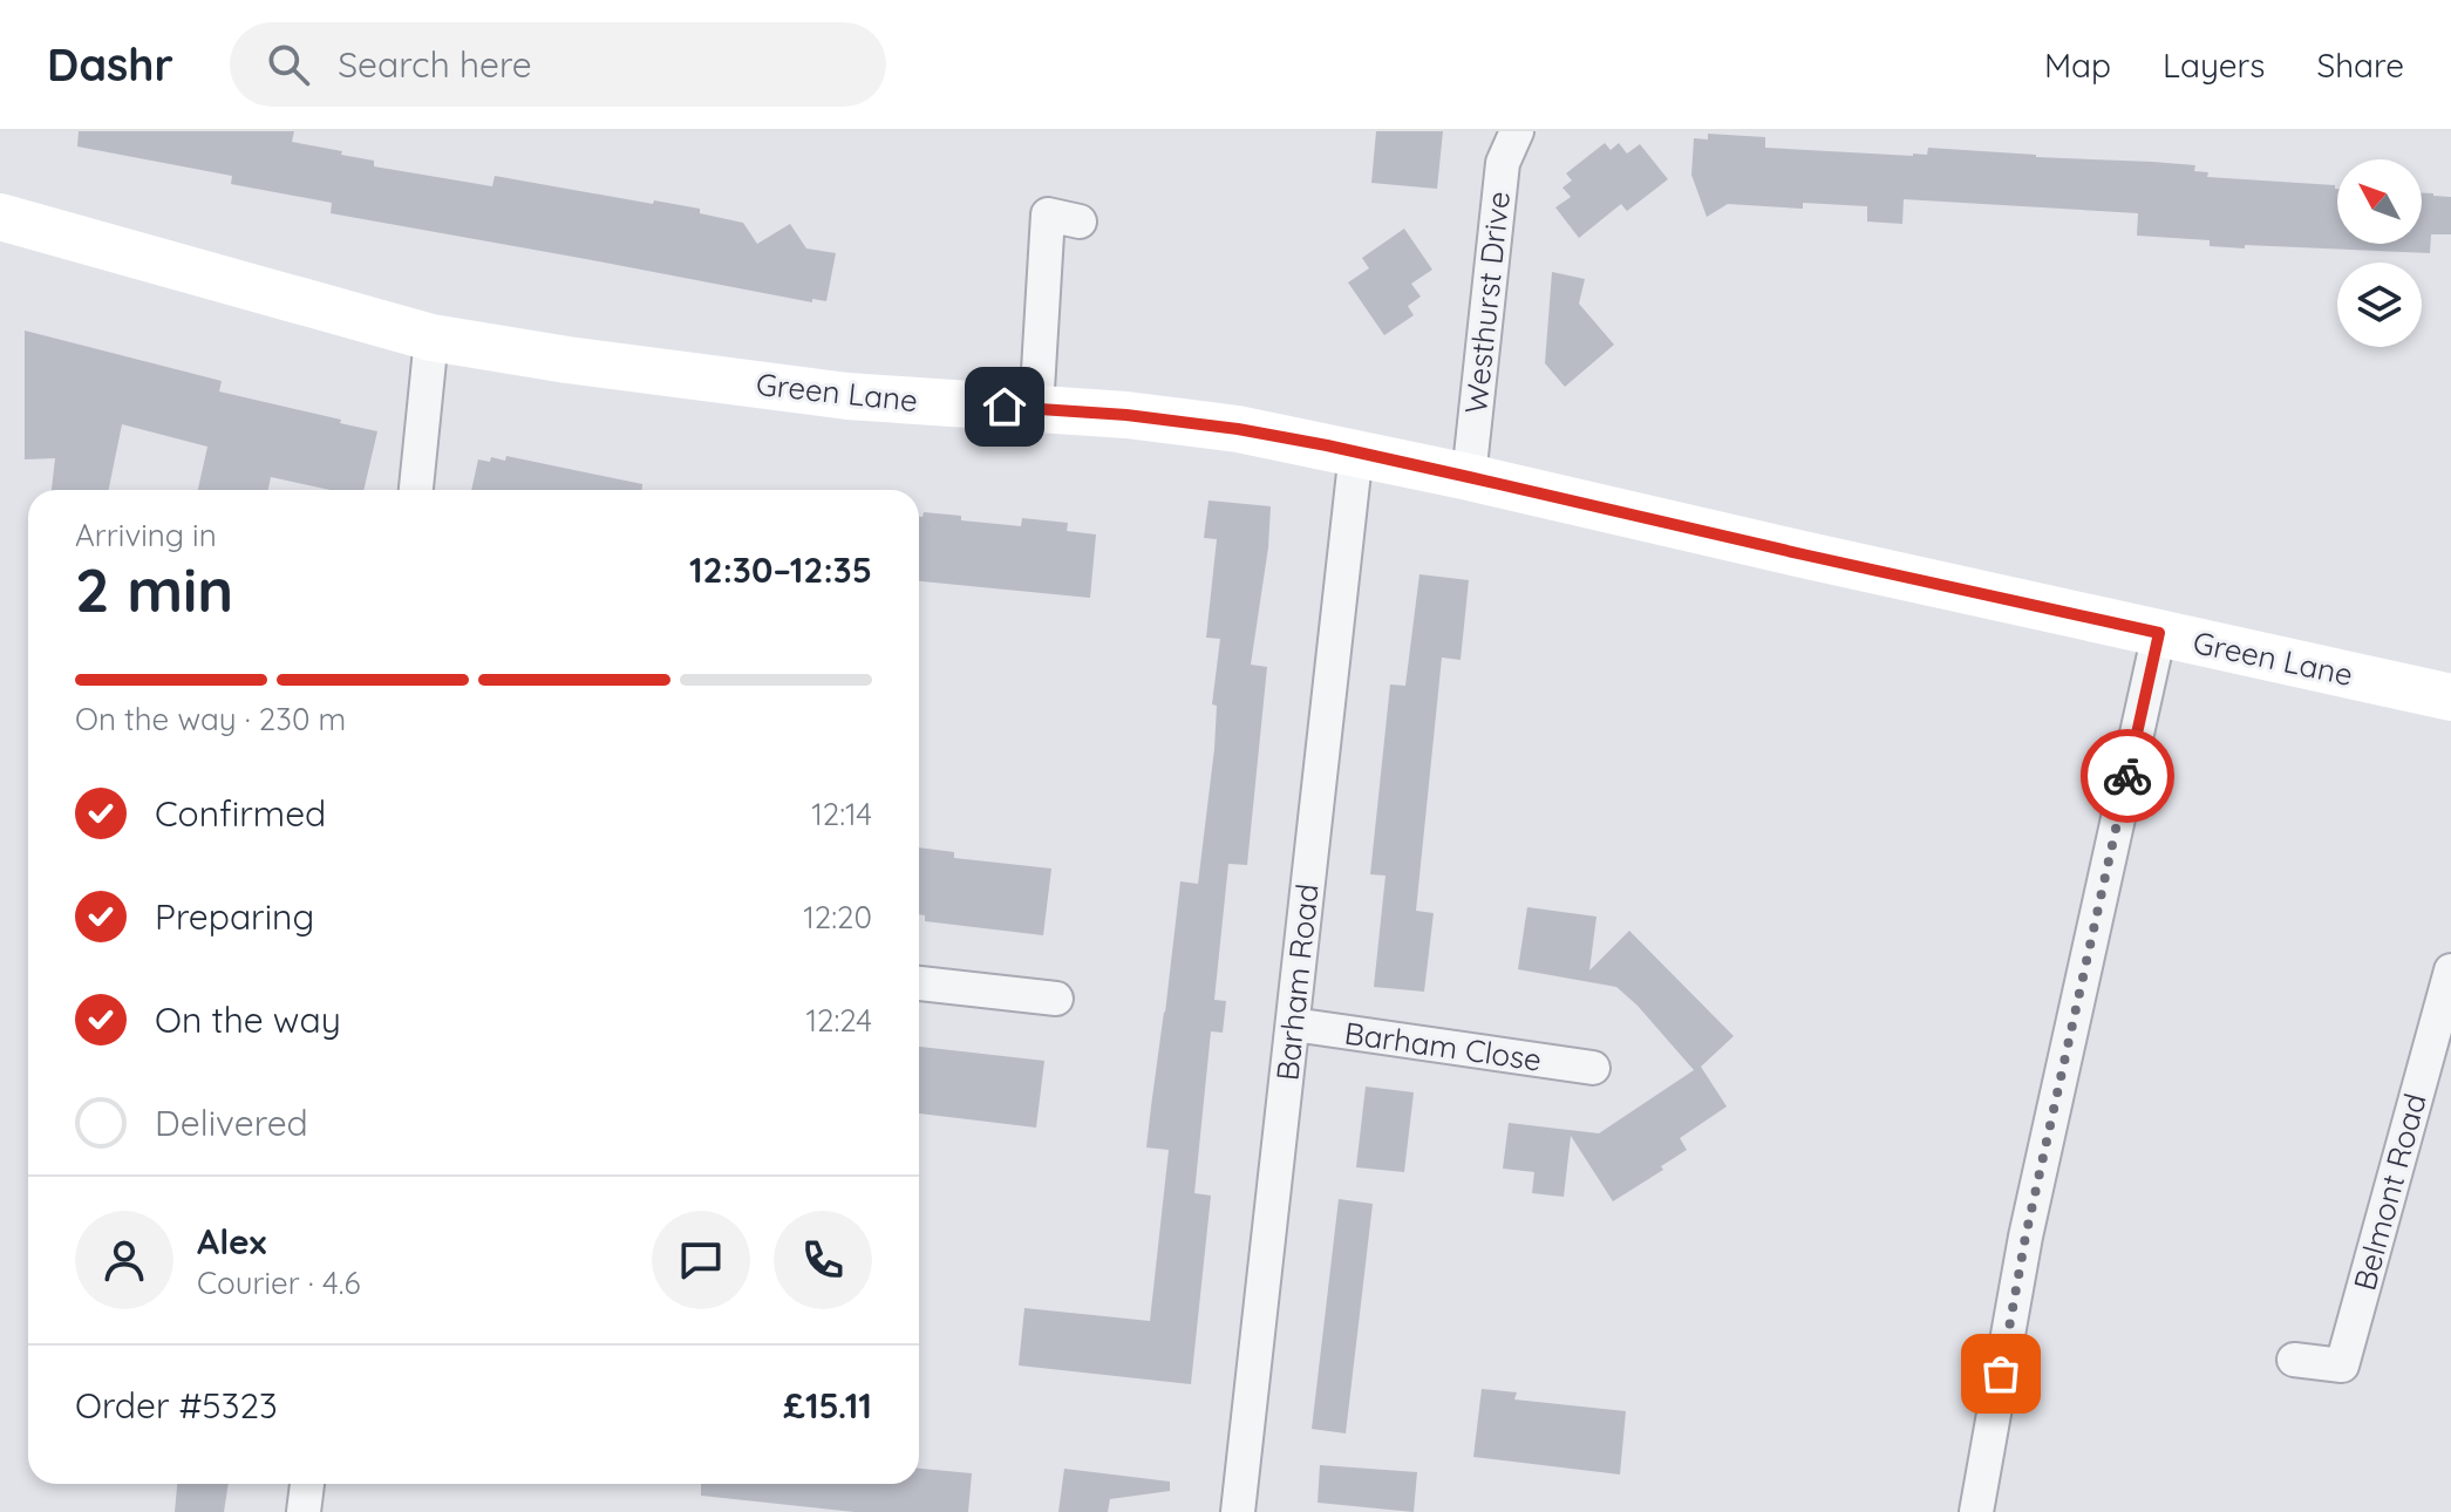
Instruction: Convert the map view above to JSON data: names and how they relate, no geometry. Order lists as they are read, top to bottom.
{
  "streets": {
    "main road": ["Green Lane"],
    "street": [
      "Westhurst Drive",
      "Barham Road",
      "Barham Close",
      "Belmont Road"
    ]
  },
  "crossings": [
    ["Westhurst Drive", "Green Lane"],
    ["Green Lane", "Barham Road"],
    ["Barham Road", "Barham Close"]
  ],
  "north": "top left",
  "page": {
    "header": "Dashr",
    "search": "Search here",
    "nav": ["Map", "Layers", "Share"],
    "heading": ["2 min", "Arriving in", "12:30–12:35"],
    "panel": [
      "Alex",
      "Courier · 4.6",
      "Order #5323",
      "£15.11"
    ],
    "bar": "On the way · 230 m",
    "list": [
      ["Confirmed", "12:14"],
      ["Preparing", "12:20"],
      ["On the way", "12:24"],
      "Delivered"
    ]
  }
}
